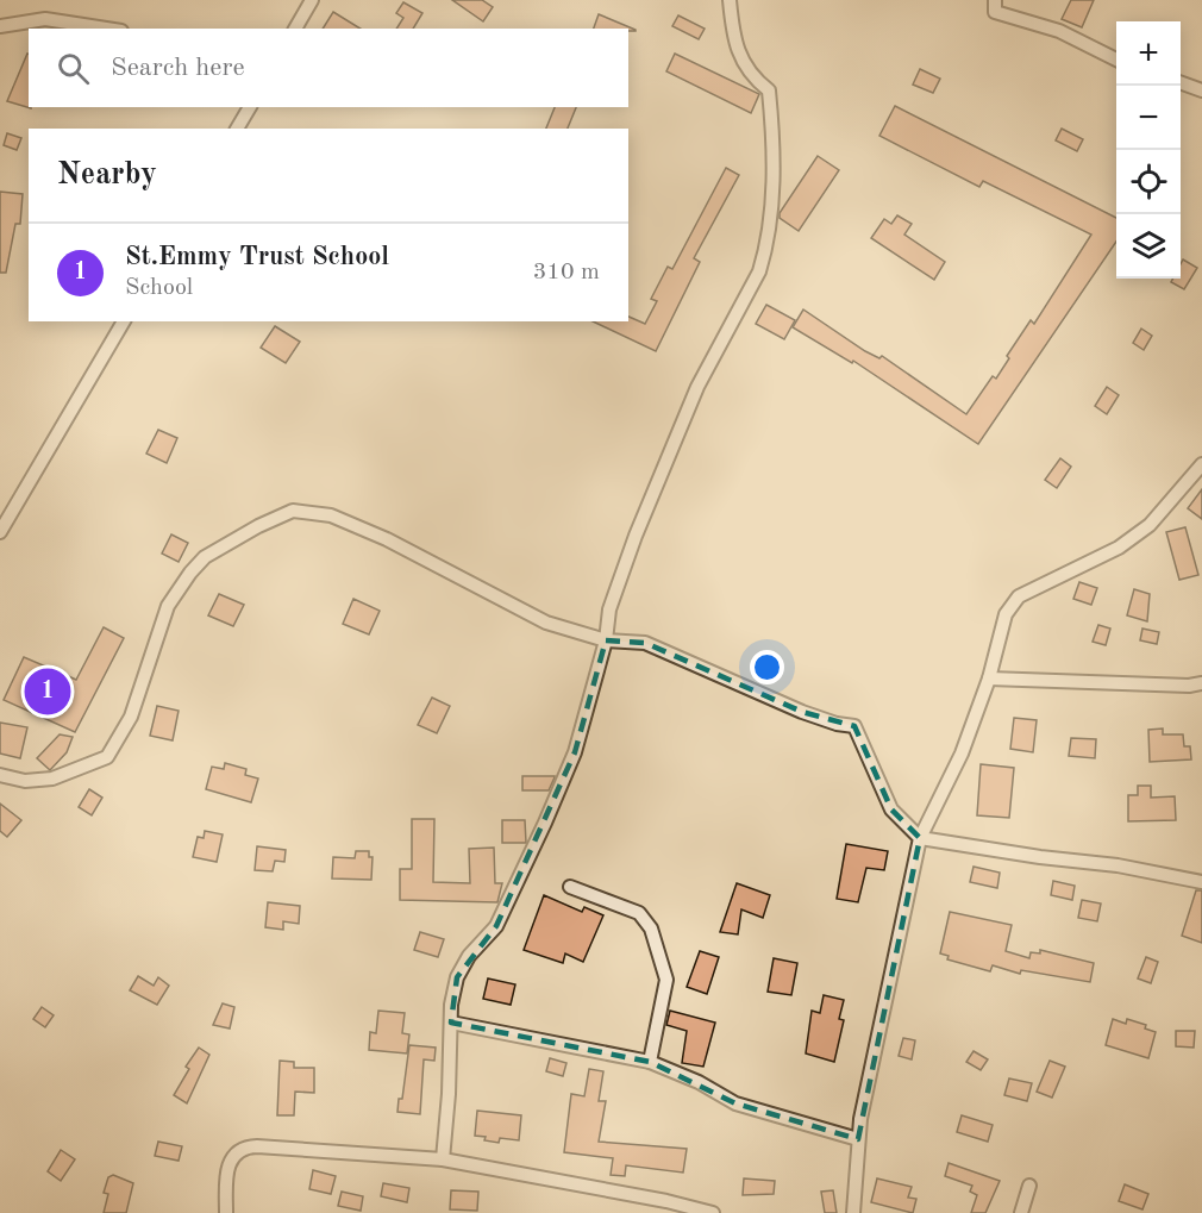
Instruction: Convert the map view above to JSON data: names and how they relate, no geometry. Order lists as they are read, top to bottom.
{
  "page": {
    "map_buttons": ["+", "−"],
    "search": "Search here",
    "heading": "Nearby",
    "list": [
      {
        "mark": "1",
        "name": "St.Emmy Trust School",
        "note": "School",
        "value": "310 m"
      }
    ],
    "pins": "1"
  }
}
